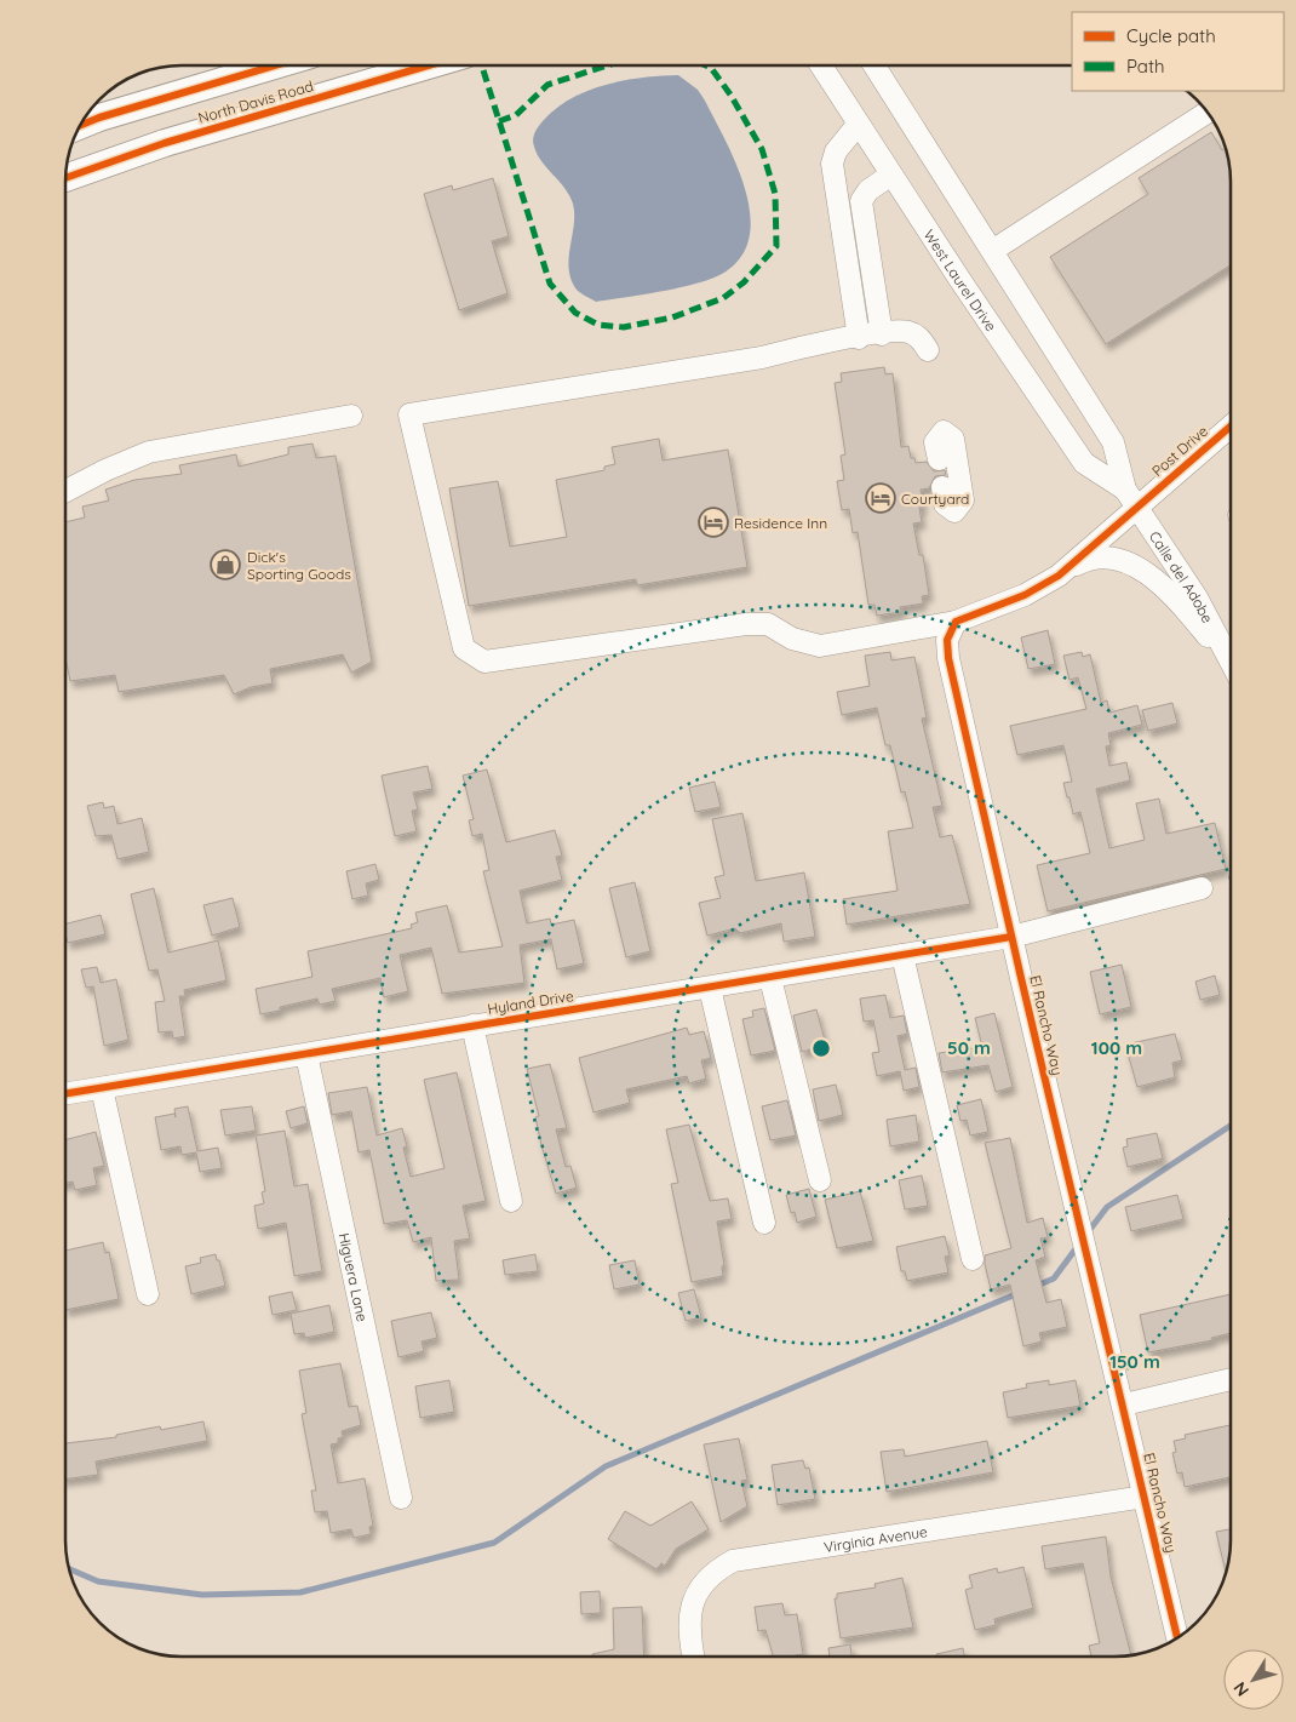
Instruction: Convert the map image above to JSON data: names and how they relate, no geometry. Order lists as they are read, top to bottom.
{
  "streets": {
    "main road": ["North Davis Road"],
    "street": [
      "West Laurel Drive",
      "Post Drive",
      "Calle del Adobe",
      "Hyland Drive",
      "El Rancho Way",
      "Higuera Lane",
      "Virginia Avenue"
    ]
  },
  "crossings": [
    ["West Laurel Drive", "Post Drive"],
    ["West Laurel Drive", "Calle del Adobe"],
    ["Post Drive", "Calle del Adobe"],
    ["Hyland Drive", "El Rancho Way"],
    ["Hyland Drive", "Higuera Lane"],
    ["El Rancho Way", "Virginia Avenue"]
  ],
  "places": {
    "hotel": ["Courtyard", "Residence Inn"],
    "shop": ["Dick's Sporting Goods"]
  },
  "legend": ["Cycle path", "Path"],
  "north": "bottom left",
  "rings": ["50 m", "100 m", "150 m"]
}
